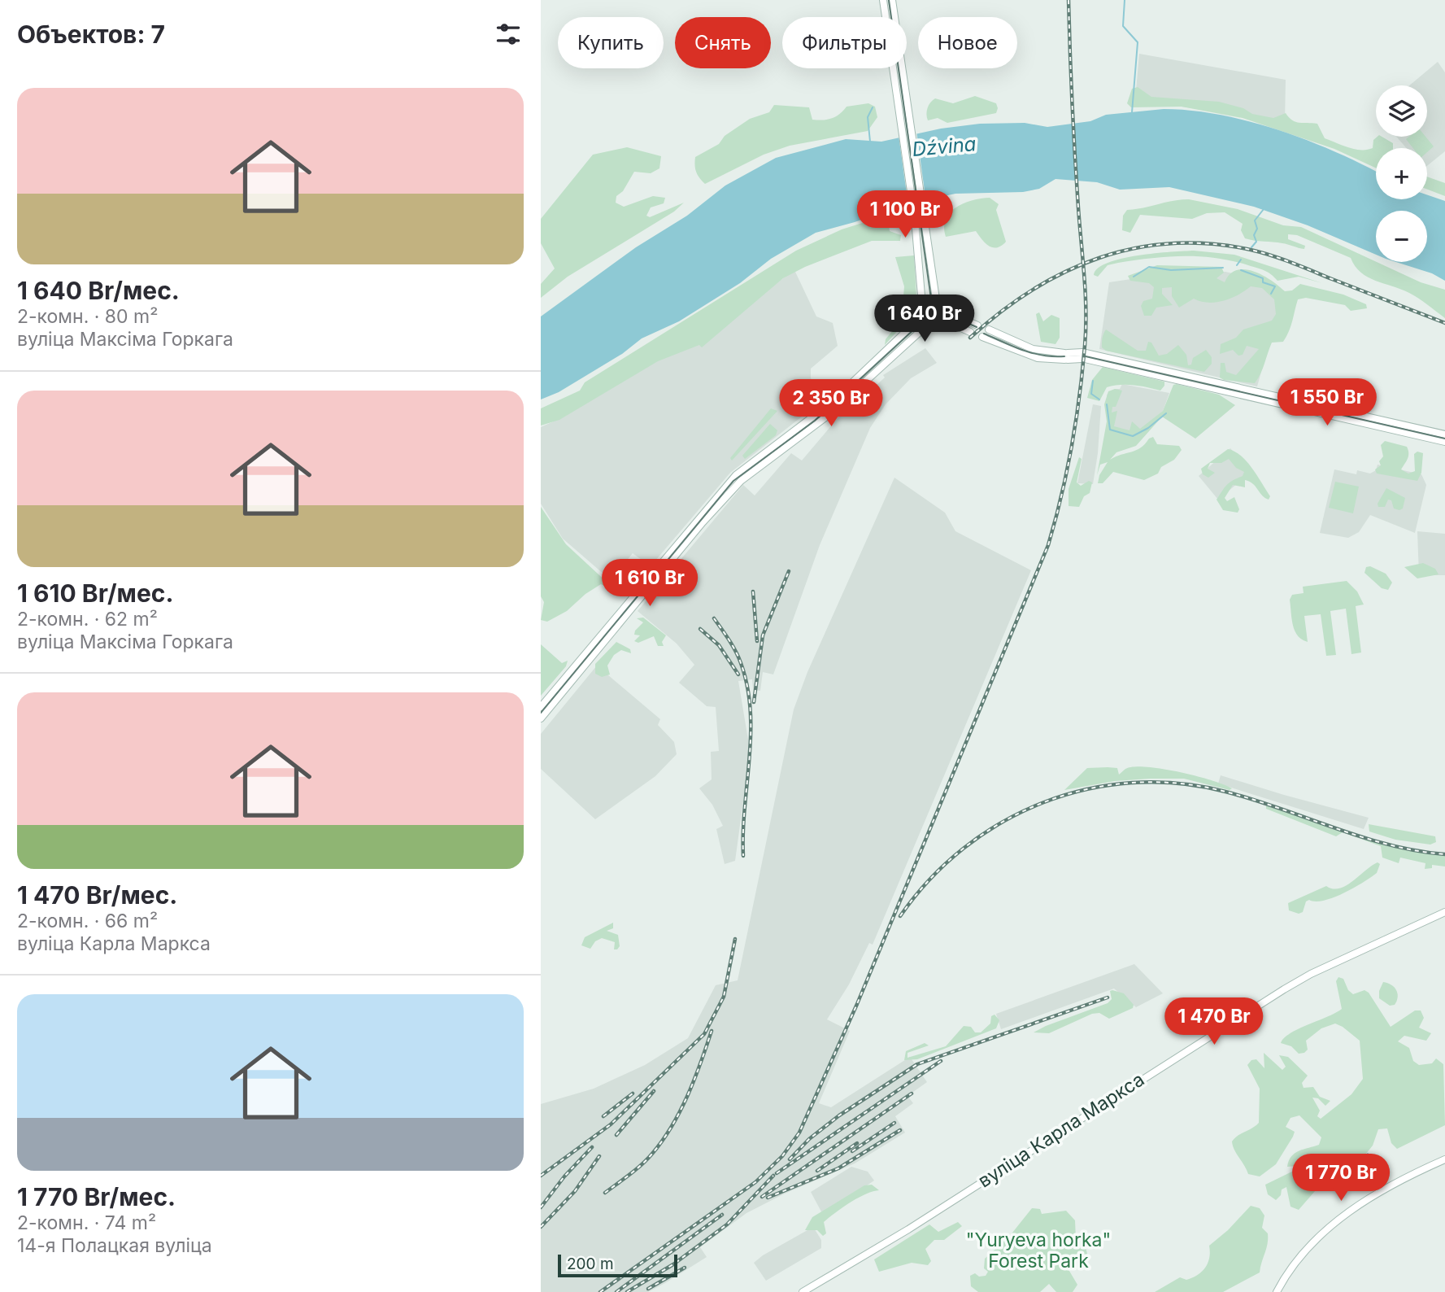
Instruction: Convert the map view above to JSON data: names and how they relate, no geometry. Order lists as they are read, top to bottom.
{
  "streets": {
    "main road": ["вуліца Карла Маркса"]
  },
  "water": ["Dźvina"],
  "parks": ["\"Yuryeva horka\" Forest Park"],
  "scale_bar": "200 m",
  "page": {
    "heading": "Объектов: 7",
    "chip": [
      "Купить",
      "Снять",
      "Фильтры",
      "Новое"
    ],
    "list": [
      {
        "name": "1 640 Br/мес.",
        "note": "2-комн. · 80 m² · вуліца Максіма Горкага"
      },
      {
        "name": "1 610 Br/мес.",
        "note": "2-комн. · 62 m² · вуліца Максіма Горкага"
      },
      {
        "name": "1 470 Br/мес.",
        "note": "2-комн. · 66 m² · вуліца Карла Маркса"
      },
      {
        "name": "1 770 Br/мес.",
        "note": "2-комн. · 74 m² · 14-я Полацкая вуліца"
      }
    ],
    "map_buttons": ["+", "−"],
    "price": [
      "1 100 Br",
      "1 640 Br",
      "1 550 Br",
      "2 350 Br",
      "1 610 Br",
      "1 470 Br",
      "1 770 Br"
    ],
    "scale": "200 m"
  }
}
